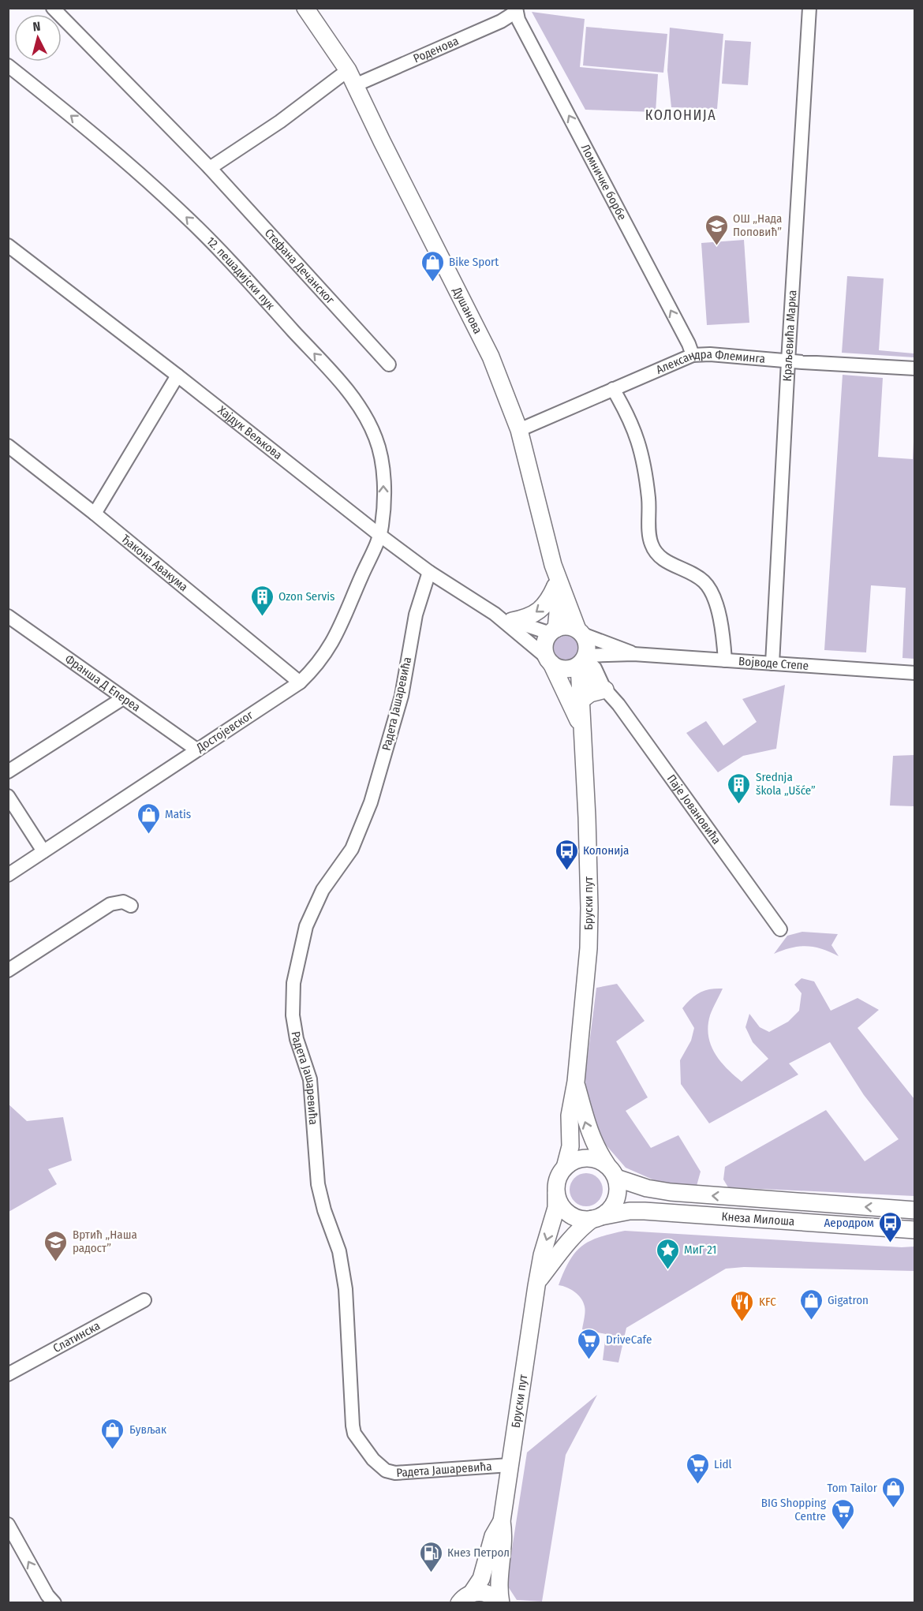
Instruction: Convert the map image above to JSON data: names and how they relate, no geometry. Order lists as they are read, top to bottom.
{
  "streets": {
    "main road": ["Душанова", "Бруски пут", "Кнеза Милоша"],
    "street": [
      "Роденова",
      "Ломничке борбе",
      "Стефана Дечанског",
      "12. пешадијски пук",
      "Краљевића Марка",
      "Александра Флеминга",
      "Хајдук Вељкова",
      "Ђакона Авакума",
      "Војводе Степе",
      "Франша Д Епереа",
      "Радета Јашаревића",
      "Достојевског",
      "Паје Јовановића",
      "Слатинска"
    ]
  },
  "crossings": [
    ["Роденова", "Ломничке борбе"],
    ["Роденова", "Душанова"],
    ["Ломничке борбе", "Александра Флеминга"],
    ["12. пешадијски пук", "Хајдук Вељкова"],
    ["12. пешадијски пук", "Достојевског"],
    ["Душанова", "Александра Флеминга"],
    ["Душанова", "Војводе Степе"],
    ["Душанова", "Паје Јовановића"],
    ["Душанова", "Бруски пут"],
    ["Краљевића Марка", "Александра Флеминга"],
    ["Краљевића Марка", "Војводе Степе"],
    ["Хајдук Вељкова", "Радета Јашаревића"],
    ["Хајдук Вељкова", "Достојевског"],
    ["Ђакона Авакума", "Достојевског"],
    ["Војводе Степе", "Паје Јовановића"],
    ["Војводе Степе", "Бруски пут"],
    ["Франша Д Епереа", "Достојевског"],
    ["Радета Јашаревића", "Бруски пут"],
    ["Паје Јовановића", "Бруски пут"],
    ["Бруски пут", "Кнеза Милоша"]
  ],
  "one_way": ["Ломничке борбе", "12. пешадијски пук"],
  "districts": ["КОЛОНИЈА"],
  "places": {
    "school or university": ["ОШ „Нада Поповић”", "Вртић „Наша радост”"],
    "shop": [
      "Bike Sport",
      "Matis",
      "Gigatron",
      "Бувљак",
      "Tom Tailor"
    ],
    "building": ["Ozon Servis", "Srednja škola „Ušće”"],
    "bus stop": ["Колонија", "Аеродром"],
    "place": ["МиГ 21"],
    "restaurant": ["KFC"],
    "supermarket": ["DriveCafe", "Lidl", "BIG Shopping Centre"],
    "fuel station": ["Кнез Петрол"]
  },
  "north": "top"
}
